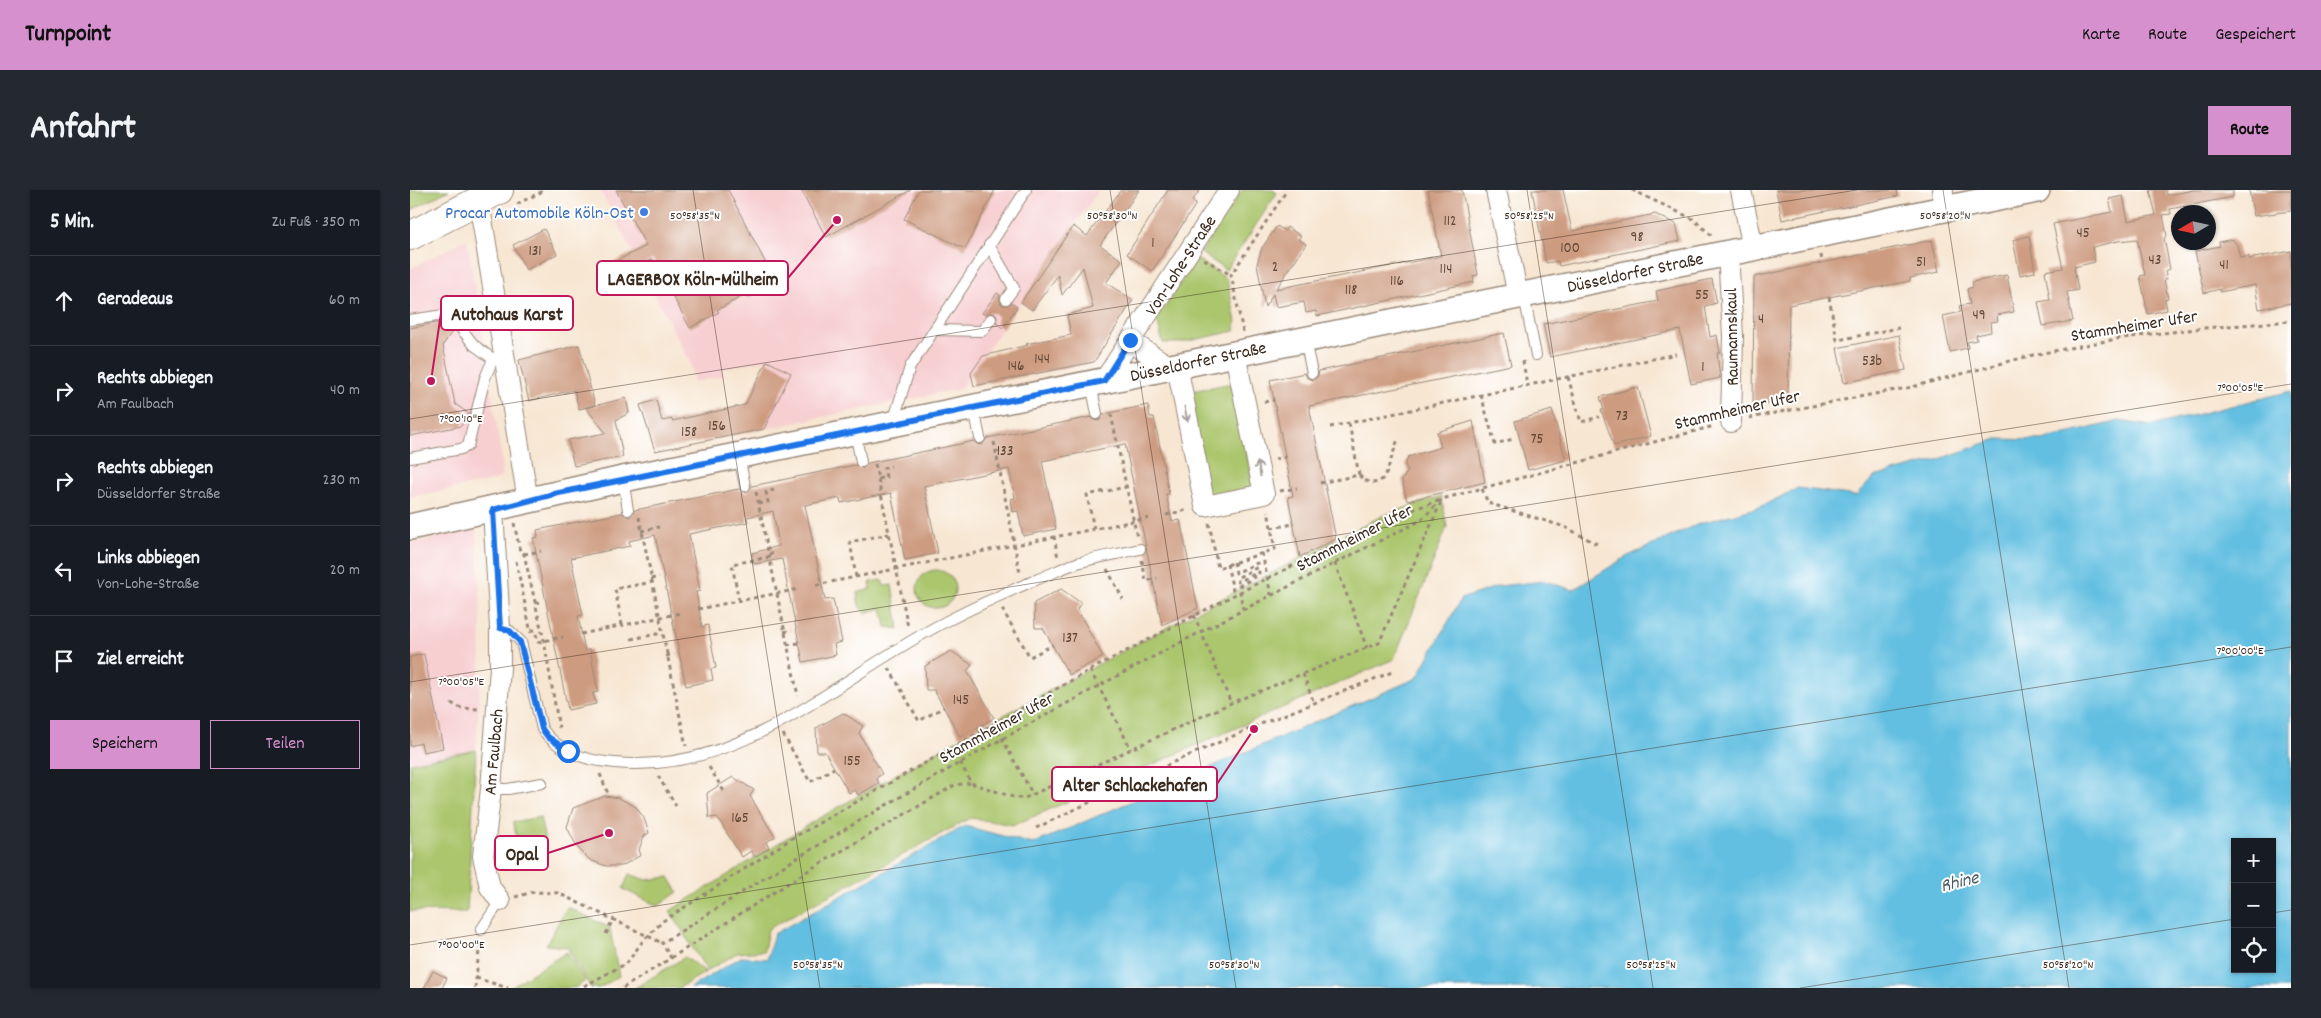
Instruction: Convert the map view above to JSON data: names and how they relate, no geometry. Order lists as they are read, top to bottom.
{
  "streets": {
    "street": [
      "Von-Lohe-Straße",
      "Düsseldorfer Straße",
      "Raumannskaul",
      "Am Faulbach"
    ],
    "path": ["Stammheimer Ufer"]
  },
  "crossings": [
    ["Von-Lohe-Straße", "Düsseldorfer Straße"],
    ["Düsseldorfer Straße", "Raumannskaul"],
    ["Düsseldorfer Straße", "Am Faulbach"],
    ["Stammheimer Ufer", "Raumannskaul"]
  ],
  "water": ["Rhine"],
  "places": [
    "Procar Automobile Köln-Ost",
    "LAGERBOX Köln-Mülheim",
    "Autohaus Karst",
    "Alter Schlackehafen",
    "Opal"
  ],
  "house_numbers": [
    "112",
    "45",
    "98",
    "1",
    "100",
    "131",
    "43",
    "51",
    "41",
    "2",
    "114",
    "116",
    "118",
    "55",
    "49",
    "4",
    "144",
    "53b",
    "146",
    "1",
    "73",
    "156",
    "158",
    "75",
    "133",
    "137",
    "145",
    "155",
    "165"
  ],
  "north": "left",
  "page": {
    "header": "Turnpoint",
    "nav": ["Karte", "Route", "Gespeichert"],
    "title": "Anfahrt",
    "buttons": [
      "Route",
      ["Speichern", "Teilen"]
    ],
    "heading": ["5 Min.", "Zu Fuß · 350 m"],
    "list": [
      ["Geradeaus", "60 m"],
      ["Rechts abbiegen", "Am Faulbach", "40 m"],
      ["Rechts abbiegen", "Düsseldorfer Straße", "230 m"],
      ["Links abbiegen", "Von-Lohe-Straße", "20 m"],
      "Ziel erreicht"
    ],
    "map_buttons": ["+", "−"]
  },
  "coordinates": [
    "50°58'35\"N",
    "50°58'30\"N",
    "50°58'25\"N",
    "50°58'20\"N",
    "7°00'05\"E",
    "7°00'10\"E",
    "7°00'00\"E"
  ]
}
